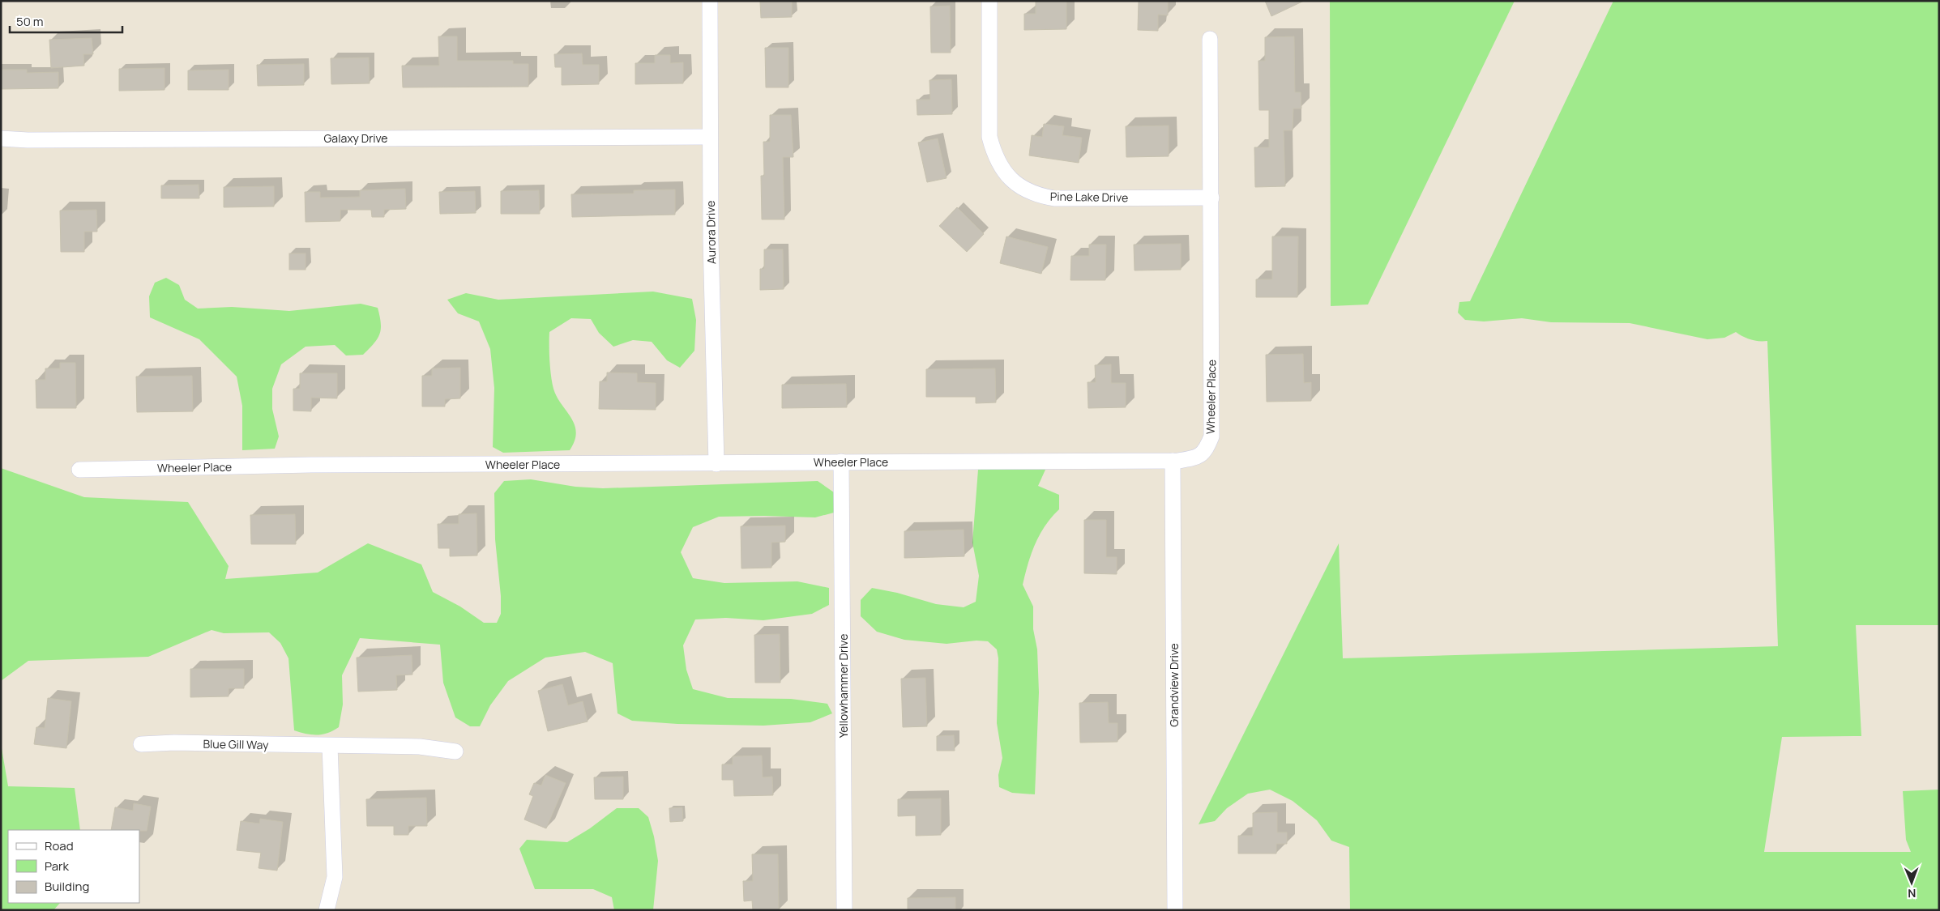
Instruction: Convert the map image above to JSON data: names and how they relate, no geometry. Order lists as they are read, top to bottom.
{
  "streets": {
    "street": [
      "Galaxy Drive",
      "Pine Lake Drive",
      "Aurora Drive",
      "Wheeler Place",
      "Grandview Drive",
      "Yellowhammer Drive",
      "Blue Gill Way"
    ]
  },
  "crossings": [
    ["Galaxy Drive", "Aurora Drive"],
    ["Pine Lake Drive", "Wheeler Place"],
    ["Aurora Drive", "Wheeler Place"],
    ["Wheeler Place", "Grandview Drive"],
    ["Wheeler Place", "Yellowhammer Drive"]
  ],
  "legend": ["Road", "Park", "Building"],
  "scale_bar": "50 m",
  "north": "bottom"
}
